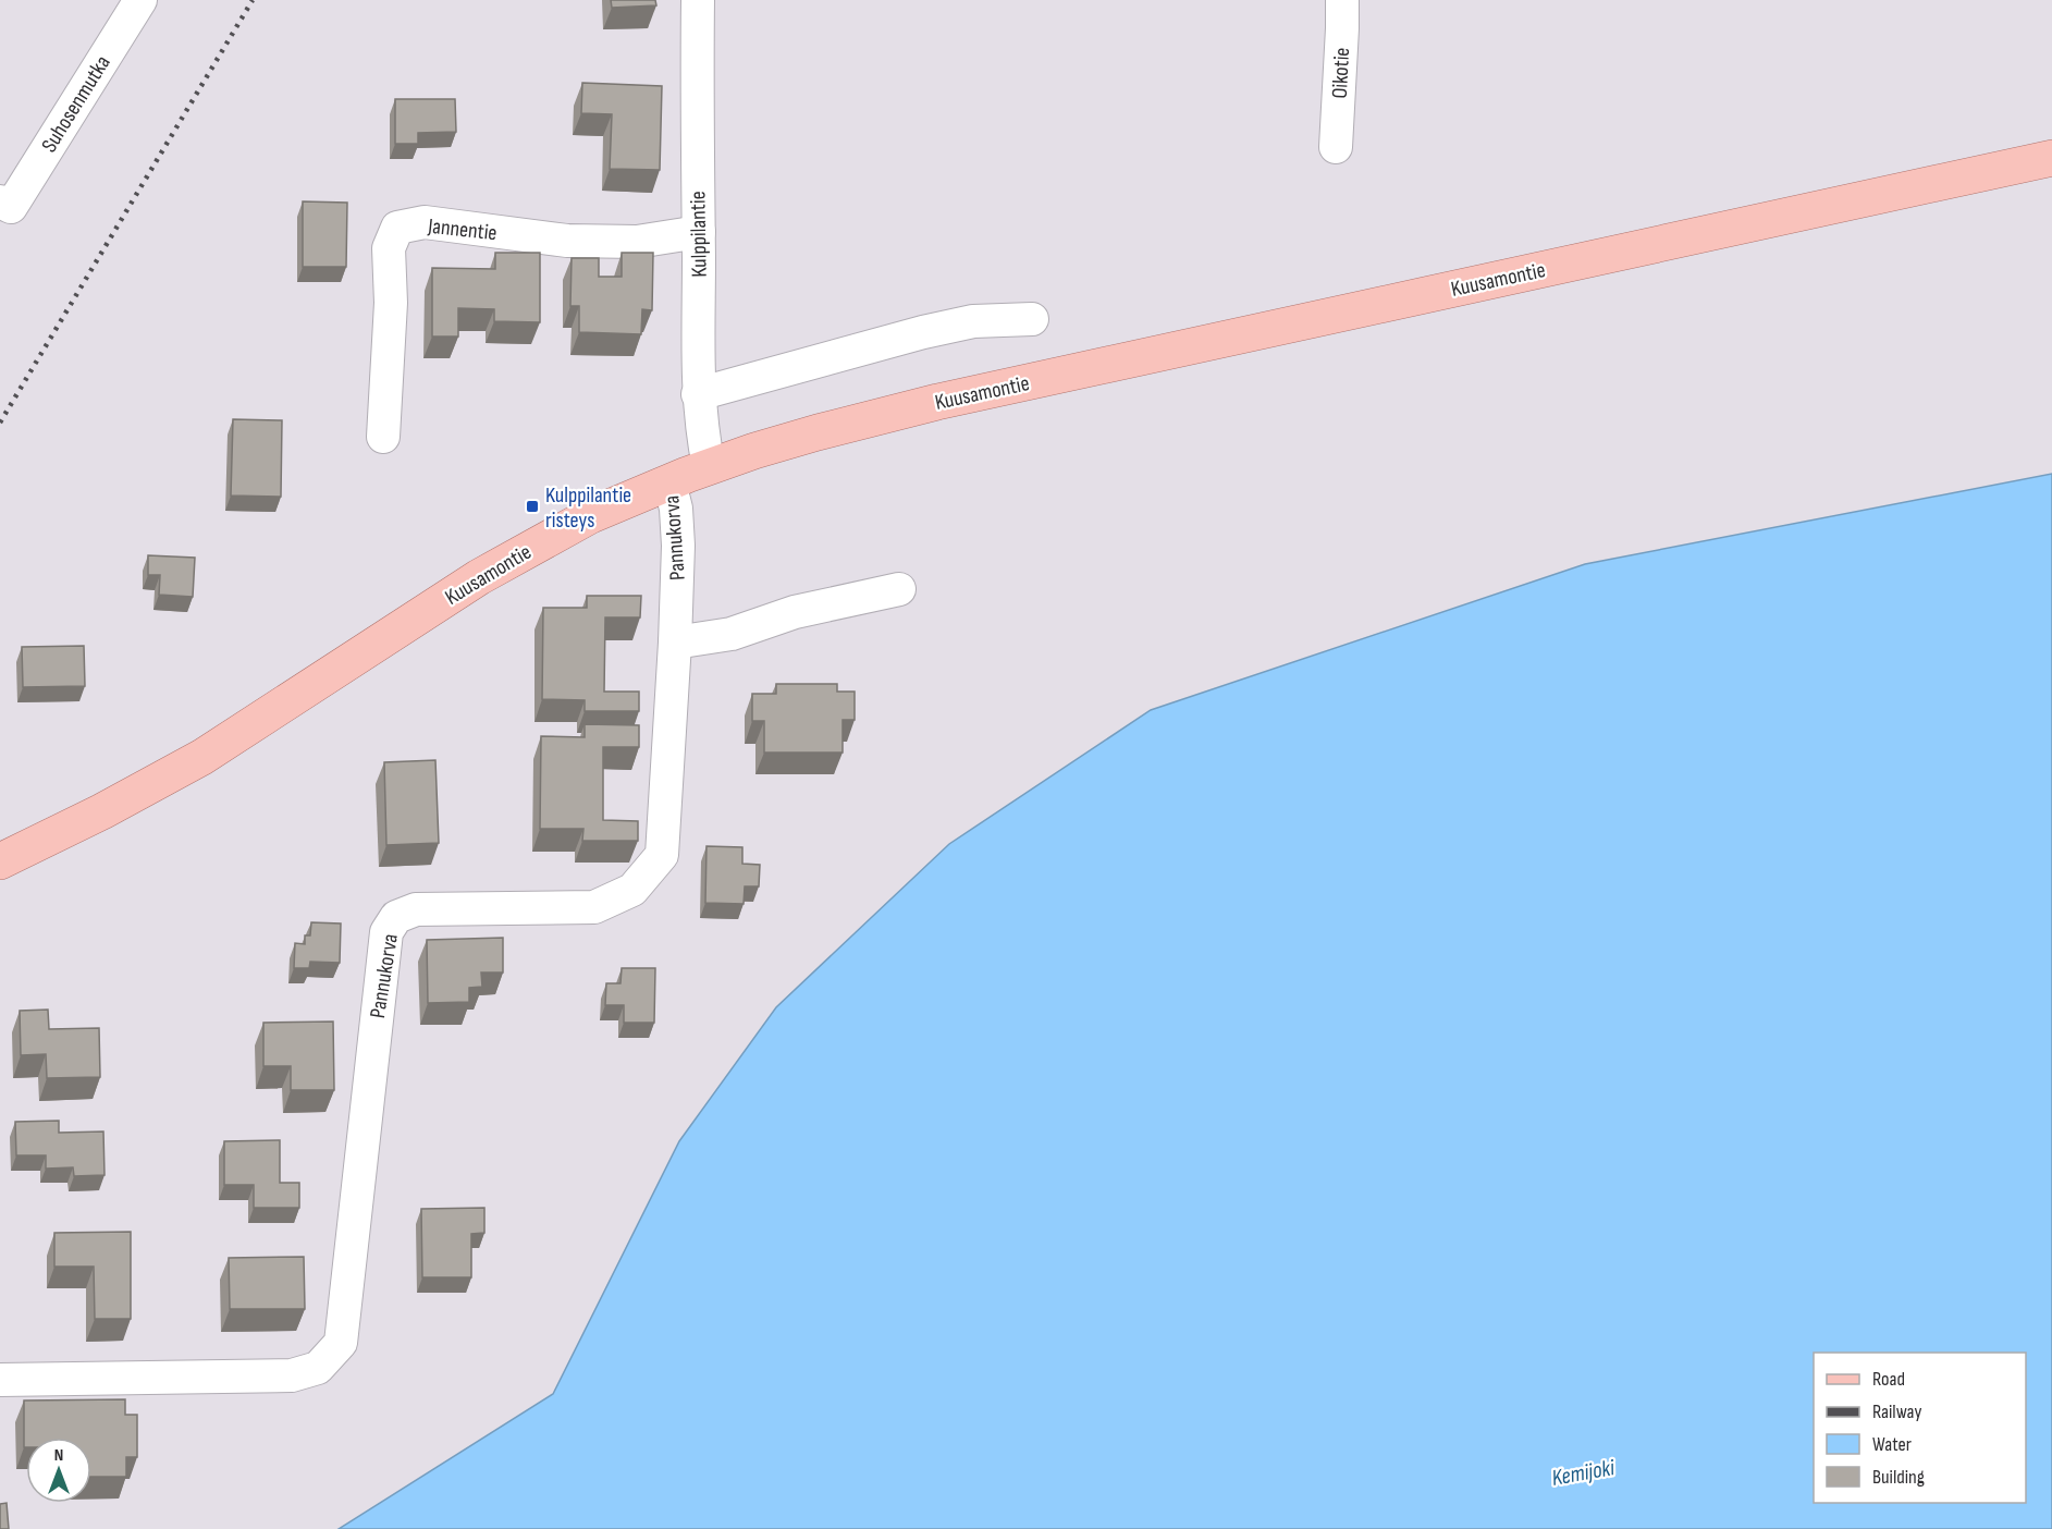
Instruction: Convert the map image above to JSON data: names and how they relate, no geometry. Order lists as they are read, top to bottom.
{
  "streets": {
    "main road": ["Kuusamontie"],
    "street": [
      "Oikotie",
      "Suhosenmutka",
      "Jannentie",
      "Kulppilantie",
      "Pannukorva"
    ]
  },
  "crossings": [
    ["Jannentie", "Kulppilantie"],
    ["Kulppilantie", "Kuusamontie"],
    ["Kuusamontie", "Pannukorva"]
  ],
  "water": ["Kemijoki"],
  "places": {
    "transit": ["Kulppilantie risteys"]
  },
  "legend": [
    "Road",
    "Railway",
    "Water",
    "Building"
  ],
  "north": "top"
}
